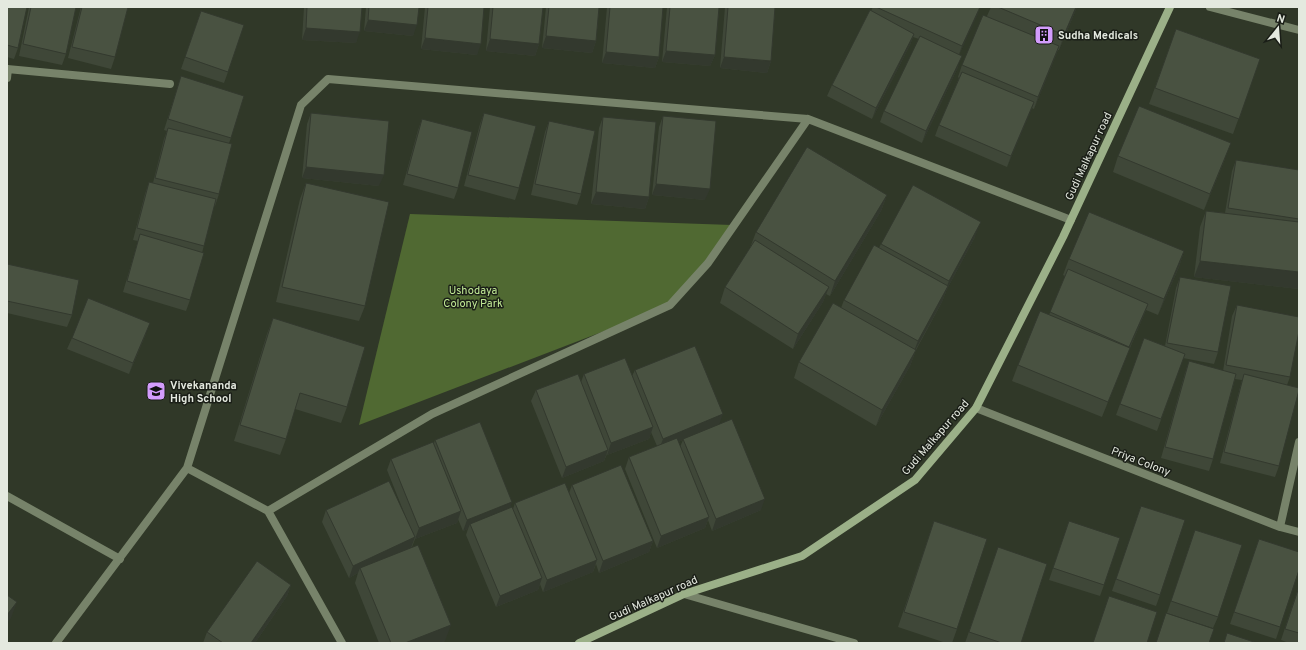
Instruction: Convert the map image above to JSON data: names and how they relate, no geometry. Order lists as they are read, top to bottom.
{
  "streets": {
    "street": ["Gudi Malkapur road", "Priya Colony"]
  },
  "crossings": [
    ["Gudi Malkapur road", "Priya Colony"]
  ],
  "parks": ["Ushodaya Colony Park"],
  "places": {
    "building": ["Sudha Medicals"],
    "school or university": ["Vivekananda High School"]
  },
  "north": "top"
}
